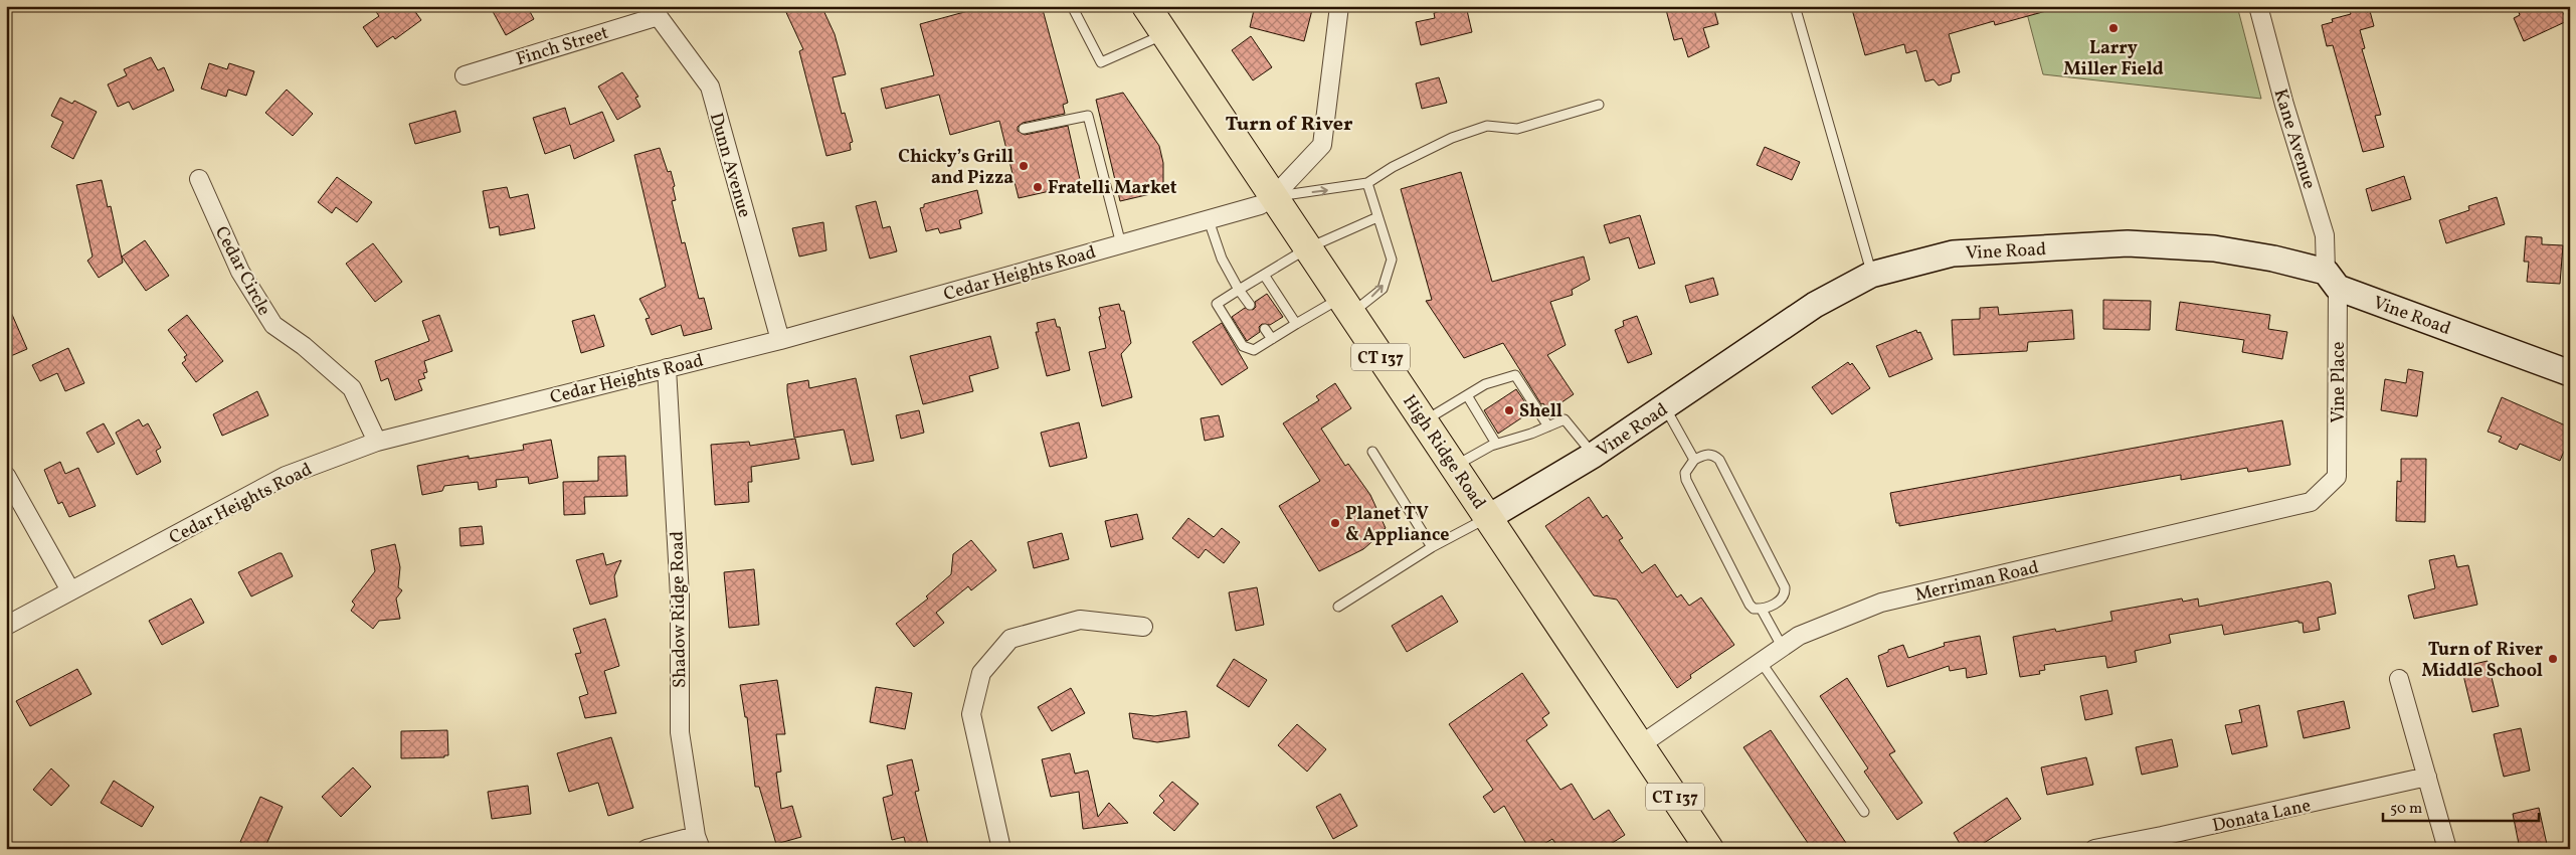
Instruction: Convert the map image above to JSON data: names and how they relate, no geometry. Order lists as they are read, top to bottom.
{
  "streets": {
    "main road": ["CT 137", "High Ridge Road"],
    "street": [
      "Finch Street",
      "Kane Avenue",
      "Dunn Avenue",
      "Vine Road",
      "Cedar Circle",
      "Cedar Heights Road",
      "Vine Place",
      "Merriman Road",
      "Shadow Ridge Road",
      "Donata Lane"
    ]
  },
  "crossings": [
    ["Finch Street", "Dunn Avenue"],
    ["Kane Avenue", "Vine Road"],
    ["Kane Avenue", "Vine Place"],
    ["Dunn Avenue", "Cedar Heights Road"],
    ["Vine Road", "Vine Place"],
    ["Vine Road", "High Ridge Road"],
    ["Cedar Circle", "Cedar Heights Road"],
    ["Cedar Heights Road", "High Ridge Road"],
    ["Cedar Heights Road", "Shadow Ridge Road"],
    ["Vine Place", "Merriman Road"],
    ["High Ridge Road", "Merriman Road"]
  ],
  "districts": ["Turn of River"],
  "places": [
    "Larry Miller Field",
    "Chicky’s Grill and Pizza",
    "Fratelli Market",
    "Shell",
    "Planet TV & Appliance",
    "Turn of River Middle School"
  ],
  "scale_bar": "50 m"
}
